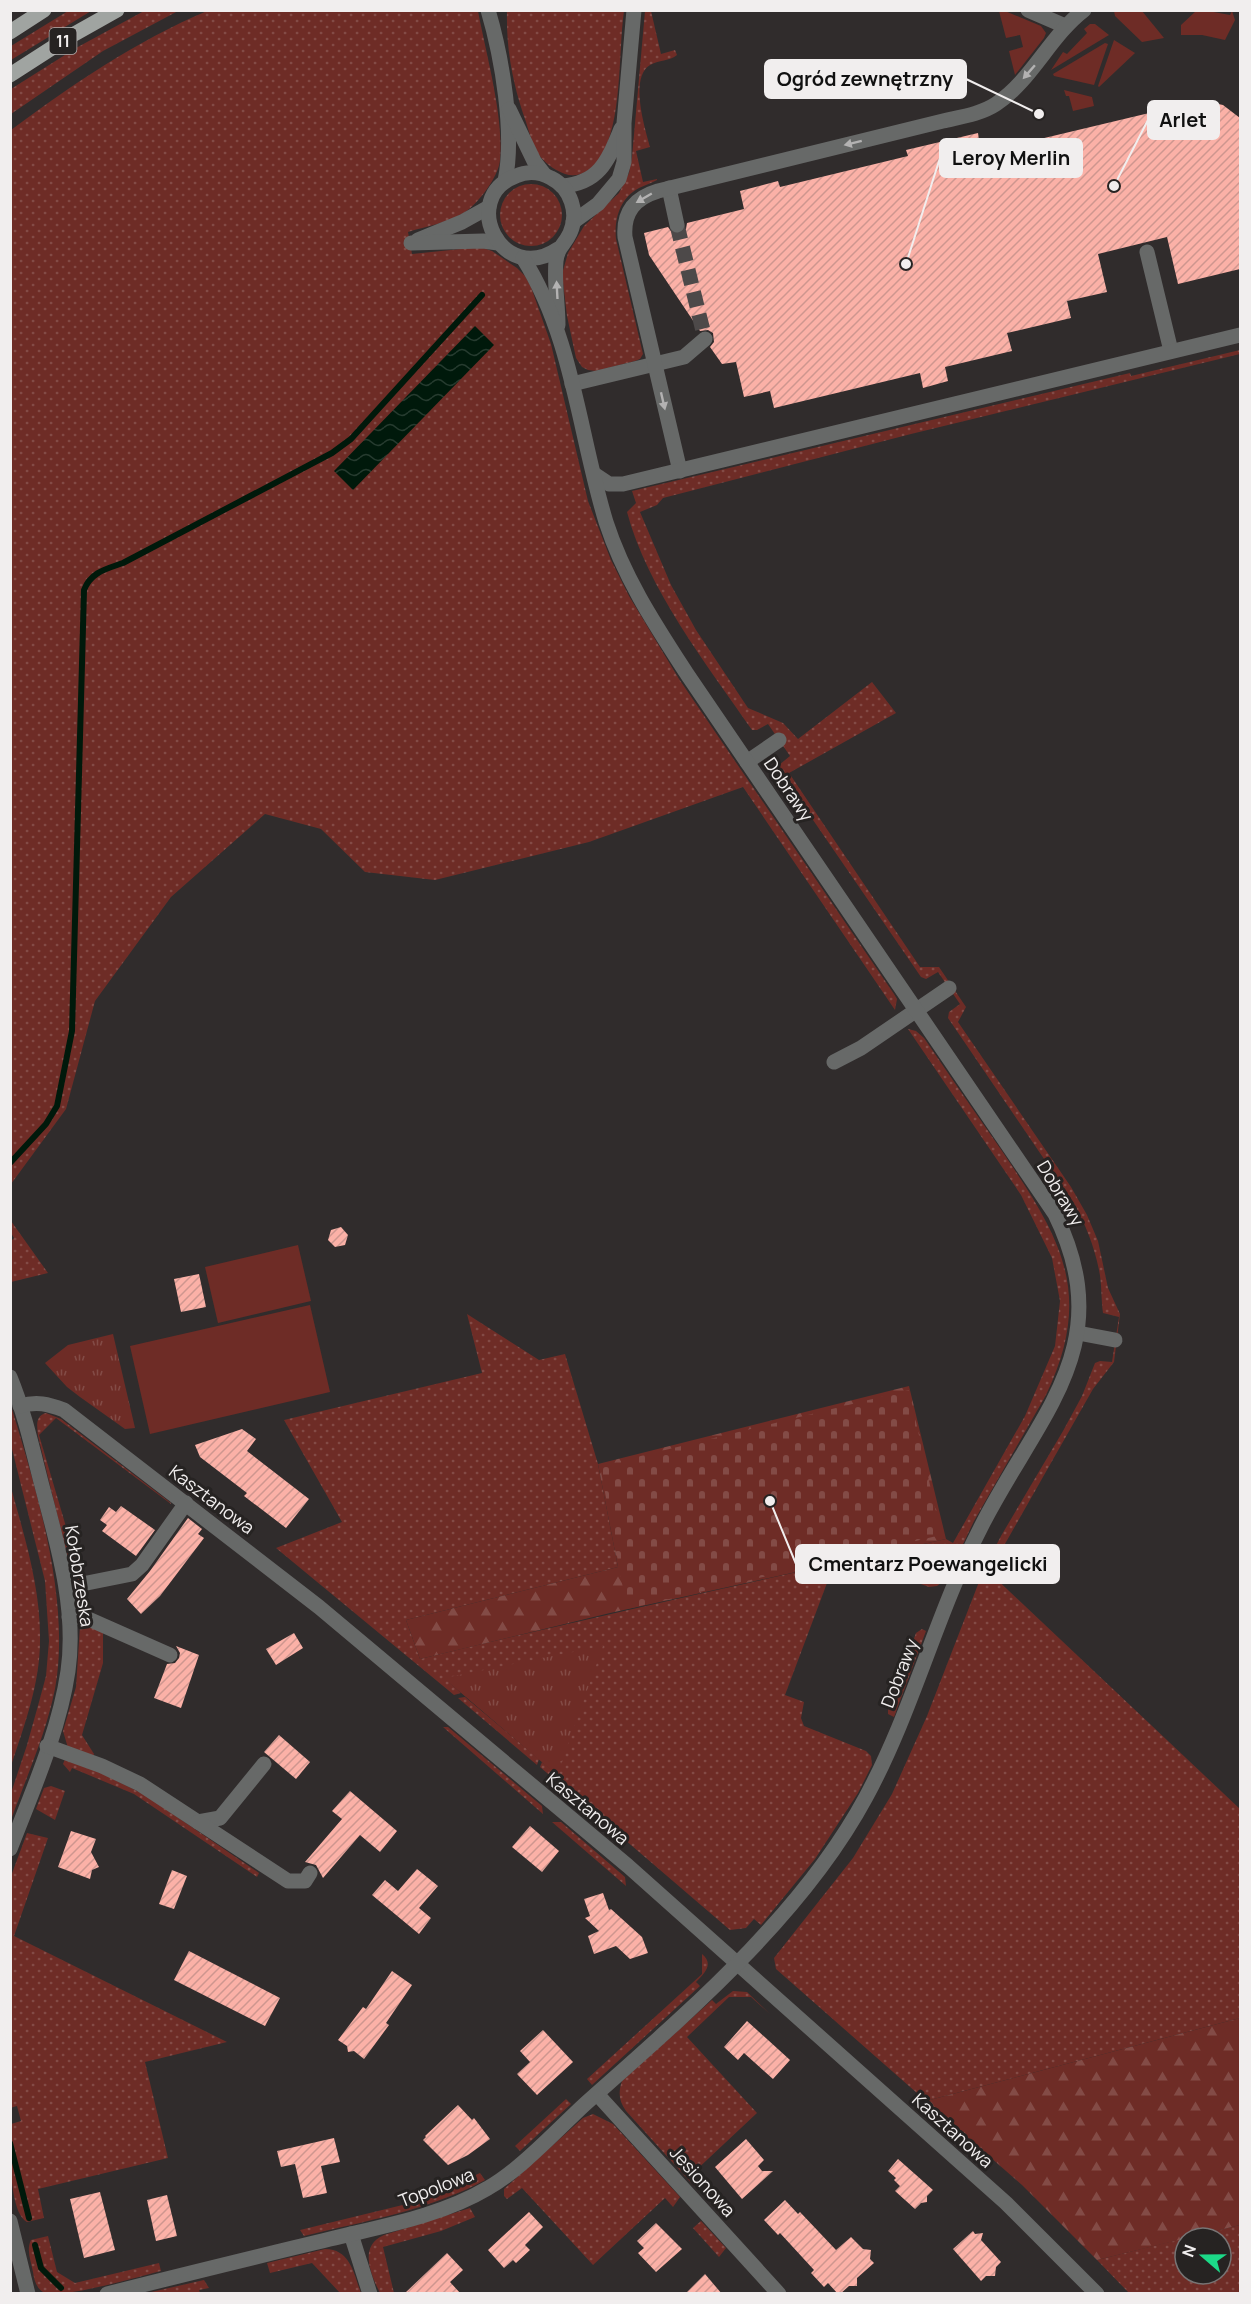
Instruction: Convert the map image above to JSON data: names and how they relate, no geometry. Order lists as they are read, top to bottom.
{
  "streets": {
    "main road": ["11"],
    "street": [
      "Dobrawy",
      "Kasztanowa",
      "Kołobrzeska",
      "Jesionowa",
      "Topolowa"
    ]
  },
  "crossings": [
    ["Dobrawy", "Kasztanowa"],
    ["Dobrawy", "Topolowa"],
    ["Kasztanowa", "Kołobrzeska"],
    ["Kasztanowa", "Topolowa"],
    ["Jesionowa", "Topolowa"]
  ],
  "places": [
    "Ogród zewnętrzny",
    "Arlet",
    "Leroy Merlin",
    "Cmentarz Poewangelicki"
  ],
  "north": "left"
}
